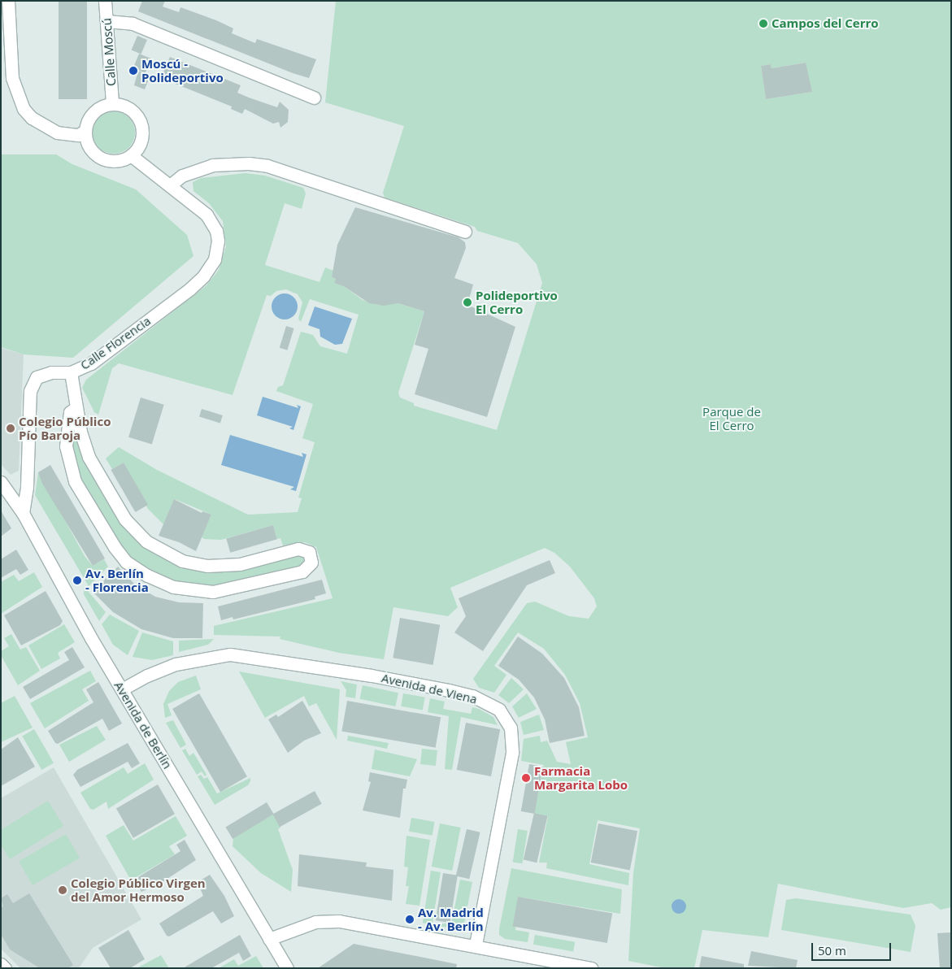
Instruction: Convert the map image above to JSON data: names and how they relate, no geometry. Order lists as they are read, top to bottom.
{
  "streets": {
    "street": [
      "Calle Moscú",
      "Calle Florencia",
      "Avenida de Viena",
      "Avenida de Berlín"
    ]
  },
  "crossings": [
    ["Calle Moscú", "Calle Florencia"],
    ["Calle Florencia", "Avenida de Berlín"],
    ["Avenida de Viena", "Avenida de Berlín"]
  ],
  "parks": ["Parque de El Cerro"],
  "places": [
    "Campos del Cerro",
    "Moscú - Polideportivo",
    "Polideportivo El Cerro",
    "Colegio Público Pío Baroja",
    "Av. Berlín - Florencia",
    "Farmacia Margarita Lobo",
    "Colegio Público Virgen del Amor Hermoso",
    "Av. Madrid - Av. Berlín"
  ],
  "scale_bar": "50 m"
}
